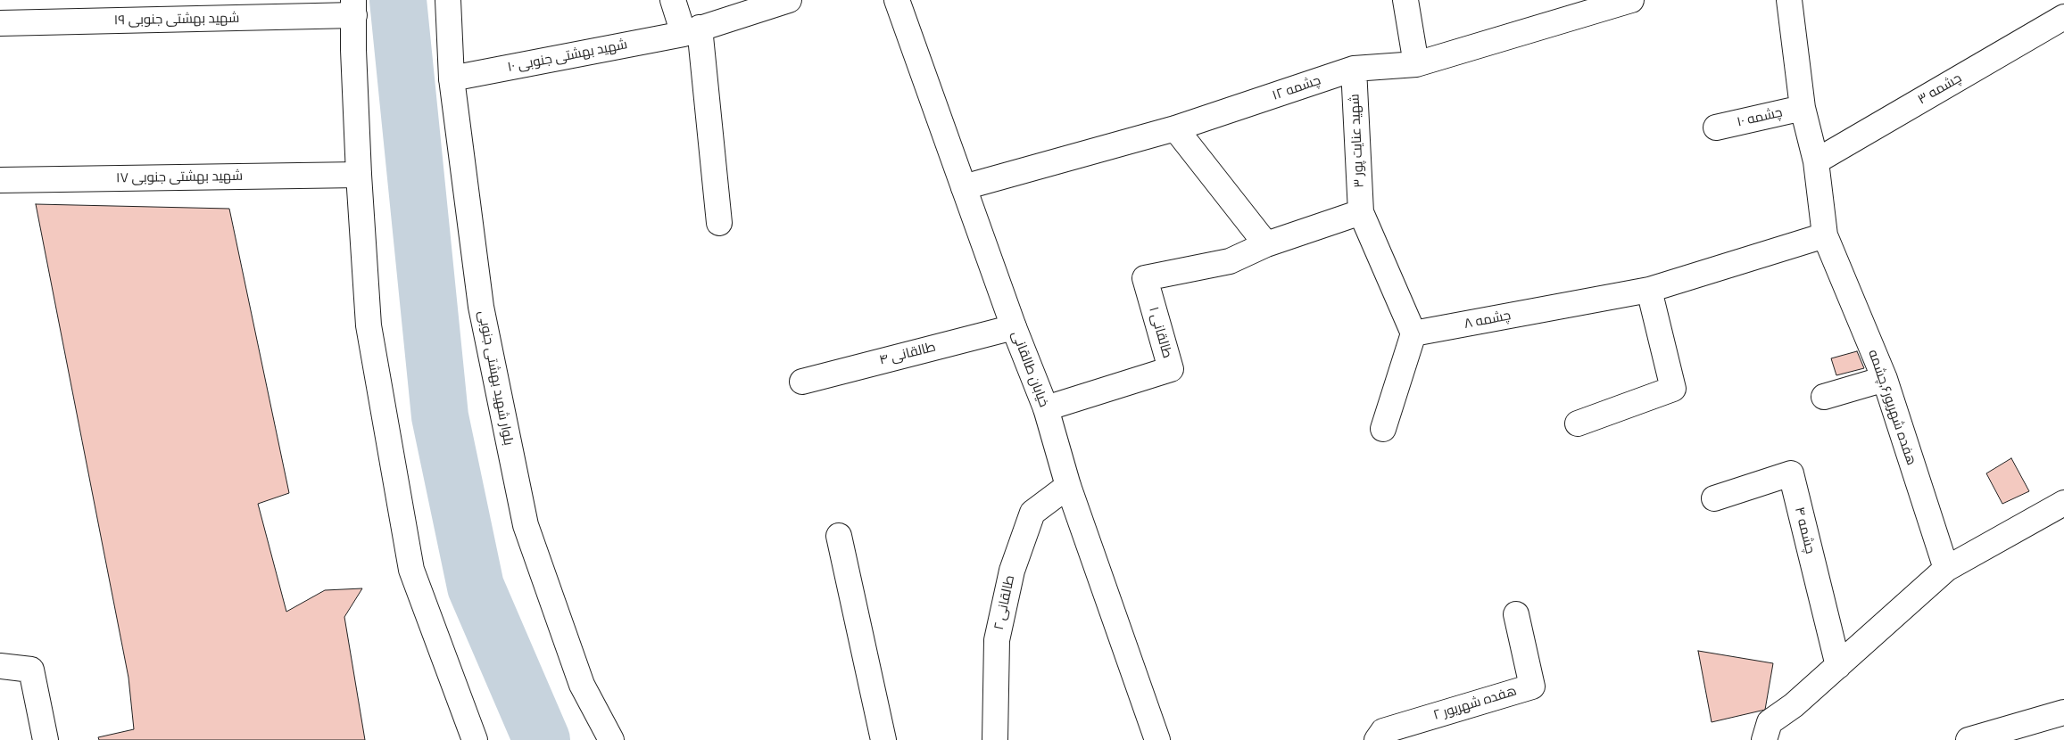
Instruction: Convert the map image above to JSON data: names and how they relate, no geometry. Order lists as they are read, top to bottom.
{
  "streets": {
    "street": [
      "شهید بهشتی جنوبی ۱۹",
      "شهید بهشتی جنوبی ۱۰",
      "چشمه ۱۲",
      "چشمه ۳",
      "چشمه ۱۰",
      "شهید عنایت پور ۳",
      "شهید بهشتی جنوبی ۱۷",
      "چشمه ۸",
      "طالقانی ۱",
      "طالقانی ۴",
      "خیابان طالقانی",
      "بلوار شهید بهشتی جنوبی",
      "هفده شهریور۶,چشمه",
      "چشمه ۴",
      "طالقانی ۲",
      "هفده شهریور ۲"
    ]
  },
  "crossings": [
    ["شهید بهشتی جنوبی ۱۰", "بلوار شهید بهشتی جنوبی"],
    ["چشمه ۱۲", "شهید عنایت پور ۳"],
    ["چشمه ۱۲", "خیابان طالقانی"],
    ["چشمه ۳", "هفده شهریور۶,چشمه"],
    ["چشمه ۱۰", "هفده شهریور۶,چشمه"],
    ["چشمه ۸", "هفده شهریور۶,چشمه"],
    ["طالقانی ۱", "خیابان طالقانی"],
    ["طالقانی ۴", "خیابان طالقانی"],
    ["خیابان طالقانی", "طالقانی ۲"]
  ]
}
